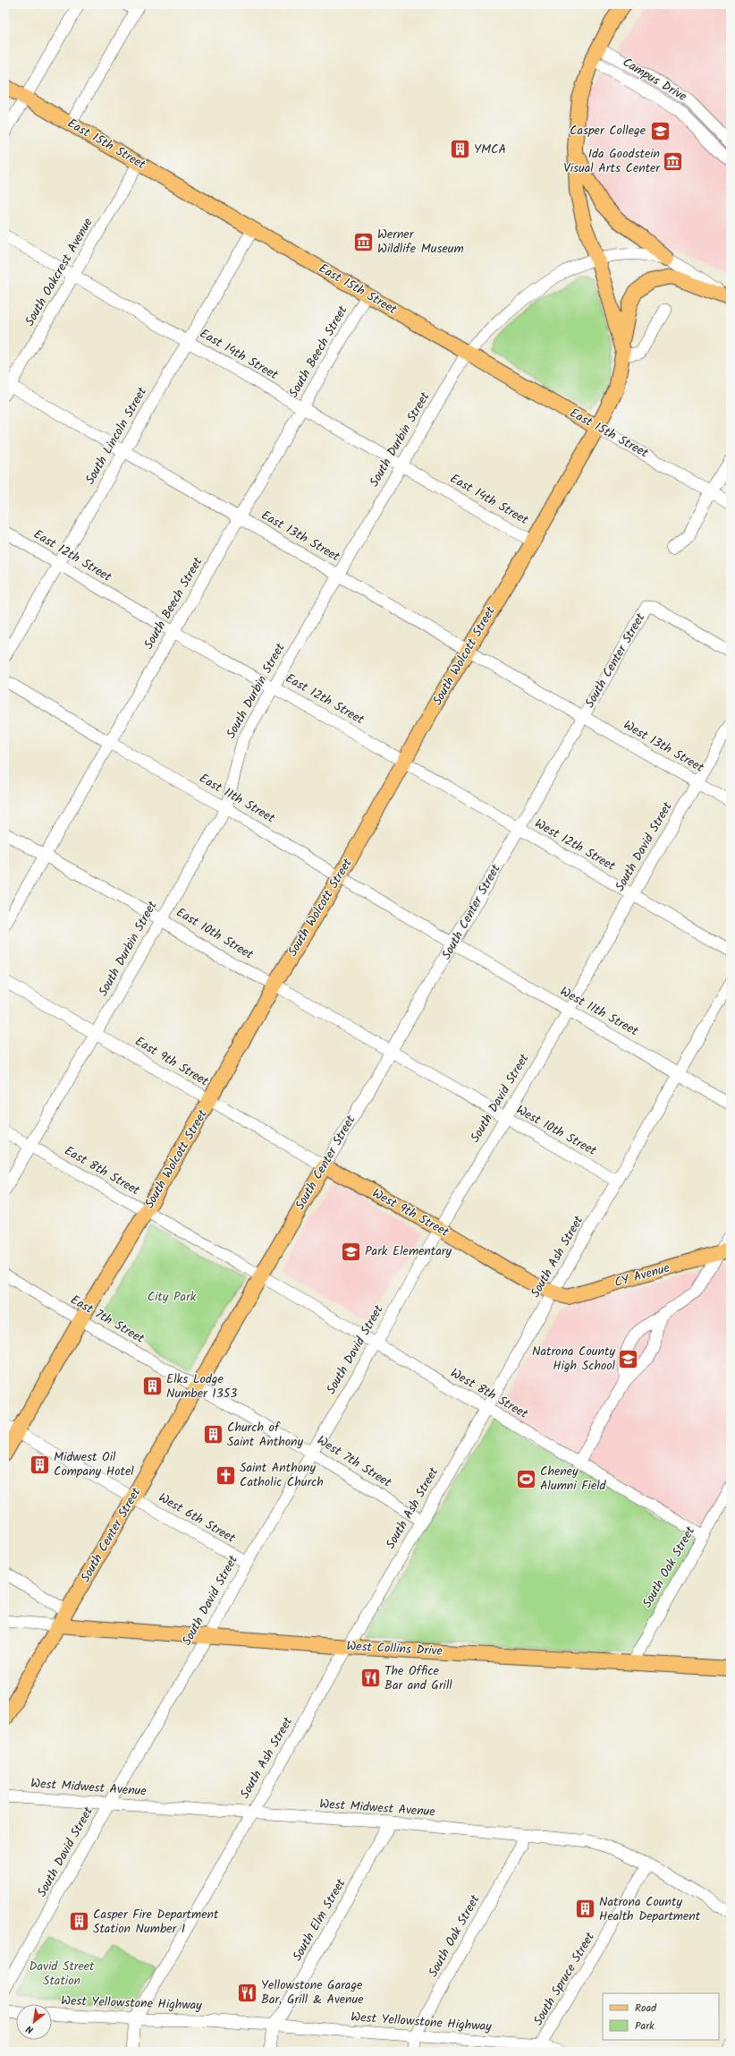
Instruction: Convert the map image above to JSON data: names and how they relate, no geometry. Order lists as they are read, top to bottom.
{
  "streets": {
    "main road": [
      "East 15th Street",
      "South Wolcott Street",
      "South Center Street",
      "West 9th Street",
      "CY Avenue",
      "West Collins Drive"
    ],
    "street": [
      "Campus Drive",
      "South Oakcrest Avenue",
      "South Beech Street",
      "East 14th Street",
      "South Lincoln Street",
      "South Durbin Street",
      "East 13th Street",
      "East 12th Street",
      "West 13th Street",
      "East 11th Street",
      "West 12th Street",
      "South David Street",
      "East 10th Street",
      "West 11th Street",
      "East 9th Street",
      "West 10th Street",
      "East 8th Street",
      "South Ash Street",
      "East 7th Street",
      "West 8th Street",
      "West 7th Street",
      "West 6th Street",
      "South Oak Street",
      "West Midwest Avenue",
      "South Elm Street",
      "South Spruce Street",
      "West Yellowstone Highway"
    ]
  },
  "crossings": [
    ["Campus Drive", "South Wolcott Street"],
    ["East 15th Street", "South Oakcrest Avenue"],
    ["East 15th Street", "South Beech Street"],
    ["East 15th Street", "South Lincoln Street"],
    ["East 15th Street", "South Durbin Street"],
    ["East 15th Street", "South Wolcott Street"],
    ["South Oakcrest Avenue", "East 14th Street"],
    ["South Oakcrest Avenue", "East 13th Street"],
    ["South Beech Street", "East 14th Street"],
    ["South Beech Street", "East 13th Street"],
    ["South Beech Street", "East 12th Street"],
    ["South Beech Street", "East 11th Street"],
    ["South Beech Street", "East 10th Street"],
    ["East 14th Street", "South Lincoln Street"],
    ["East 14th Street", "South Durbin Street"],
    ["East 14th Street", "South Wolcott Street"],
    ["South Lincoln Street", "East 13th Street"],
    ["South Lincoln Street", "East 12th Street"],
    ["South Durbin Street", "East 13th Street"],
    ["South Durbin Street", "East 12th Street"],
    ["South Durbin Street", "South Wolcott Street"],
    ["South Durbin Street", "East 11th Street"],
    ["South Durbin Street", "East 10th Street"],
    ["South Durbin Street", "East 9th Street"],
    ["South Durbin Street", "East 8th Street"],
    ["East 13th Street", "South Wolcott Street"],
    ["East 13th Street", "South Center Street"],
    ["East 13th Street", "West 13th Street"],
    ["East 12th Street", "South Wolcott Street"],
    ["East 12th Street", "South Center Street"],
    ["East 12th Street", "West 12th Street"],
    ["South Wolcott Street", "East 11th Street"],
    ["South Wolcott Street", "East 10th Street"],
    ["South Wolcott Street", "East 9th Street"],
    ["South Wolcott Street", "East 8th Street"],
    ["South Wolcott Street", "East 7th Street"],
    ["South Wolcott Street", "West 6th Street"],
    ["South Center Street", "West 13th Street"],
    ["South Center Street", "East 11th Street"],
    ["South Center Street", "West 12th Street"],
    ["South Center Street", "East 10th Street"],
    ["South Center Street", "West 11th Street"],
    ["South Center Street", "East 9th Street"],
    ["South Center Street", "West 10th Street"],
    ["South Center Street", "East 8th Street"],
    ["South Center Street", "West 9th Street"],
    ["South Center Street", "East 7th Street"],
    ["South Center Street", "West 8th Street"],
    ["South Center Street", "West 7th Street"],
    ["South Center Street", "West 6th Street"],
    ["South Center Street", "West Collins Drive"],
    ["West 13th Street", "South David Street"],
    ["East 11th Street", "West 11th Street"],
    ["West 12th Street", "South David Street"],
    ["South David Street", "West 11th Street"],
    ["South David Street", "West 10th Street"],
    ["South David Street", "West 9th Street"],
    ["South David Street", "West 8th Street"],
    ["South David Street", "West 7th Street"],
    ["South David Street", "West 6th Street"],
    ["South David Street", "West Collins Drive"],
    ["South David Street", "West Midwest Avenue"],
    ["East 10th Street", "West 10th Street"],
    ["West 11th Street", "South Ash Street"],
    ["East 9th Street", "West 9th Street"],
    ["West 10th Street", "South Ash Street"],
    ["East 8th Street", "West 8th Street"],
    ["West 9th Street", "South Ash Street"],
    ["West 9th Street", "CY Avenue"],
    ["South Ash Street", "CY Avenue"],
    ["South Ash Street", "West 8th Street"],
    ["South Ash Street", "West 7th Street"],
    ["South Ash Street", "West Collins Drive"],
    ["South Ash Street", "West Midwest Avenue"],
    ["South Ash Street", "West Yellowstone Highway"],
    ["East 7th Street", "West 7th Street"],
    ["West 8th Street", "South Oak Street"],
    ["South Oak Street", "West Collins Drive"],
    ["South Oak Street", "West Midwest Avenue"],
    ["South Oak Street", "West Yellowstone Highway"],
    ["West Midwest Avenue", "South Elm Street"],
    ["West Midwest Avenue", "South Spruce Street"],
    ["South Elm Street", "West Yellowstone Highway"],
    ["South Spruce Street", "West Yellowstone Highway"]
  ],
  "parks": ["City Park", "David Street Station"],
  "places": {
    "school or university": ["Casper College", "Park Elementary", "Natrona County High School"],
    "building": [
      "YMCA",
      "Elks Lodge Number 1353",
      "Church of Saint Anthony",
      "Midwest Oil Company Hotel",
      "Natrona County Health Department",
      "Casper Fire Department Station Number 1"
    ],
    "museum": ["Ida Goodstein Visual Arts Center", "Werner Wildlife Museum"],
    "church": ["Saint Anthony Catholic Church"],
    "sports": ["Cheney Alumni Field"],
    "restaurant": ["The Office Bar and Grill", "Yellowstone Garage Bar, Grill & Avenue"]
  },
  "legend": ["Road", "Park"],
  "north": "bottom left"
}
